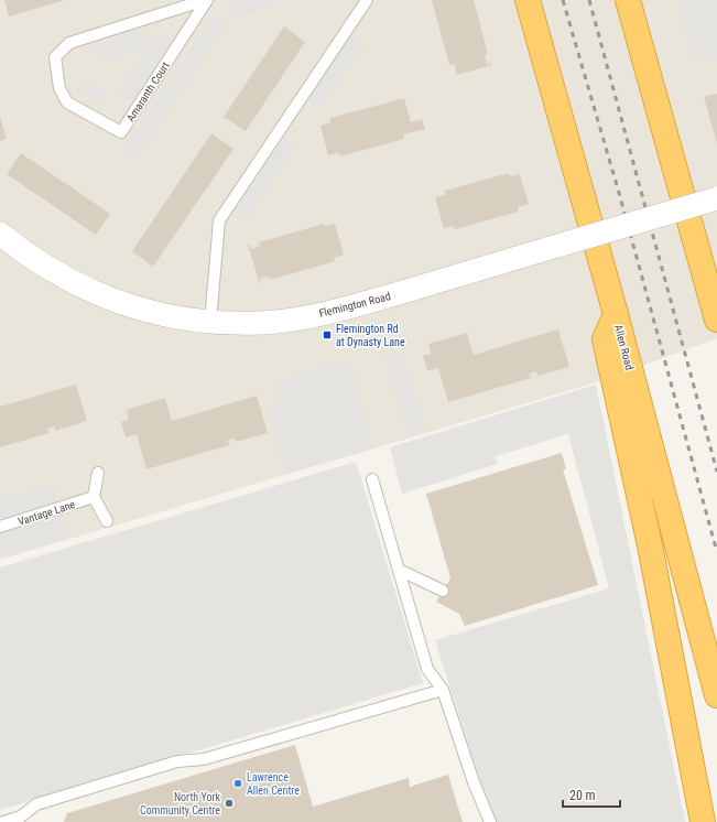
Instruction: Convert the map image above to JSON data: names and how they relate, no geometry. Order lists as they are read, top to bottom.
{
  "streets": {
    "highway": ["Allen Road"],
    "street": ["Flemington Road"],
    "lane": ["Amaranth Court", "Vantage Lane"]
  },
  "places": {
    "transit": ["Flemington Rd at Dynasty Lane"],
    "other": ["Lawrence Allen Centre", "North York Community Centre"]
  },
  "scale_bar": "20 m"
}
